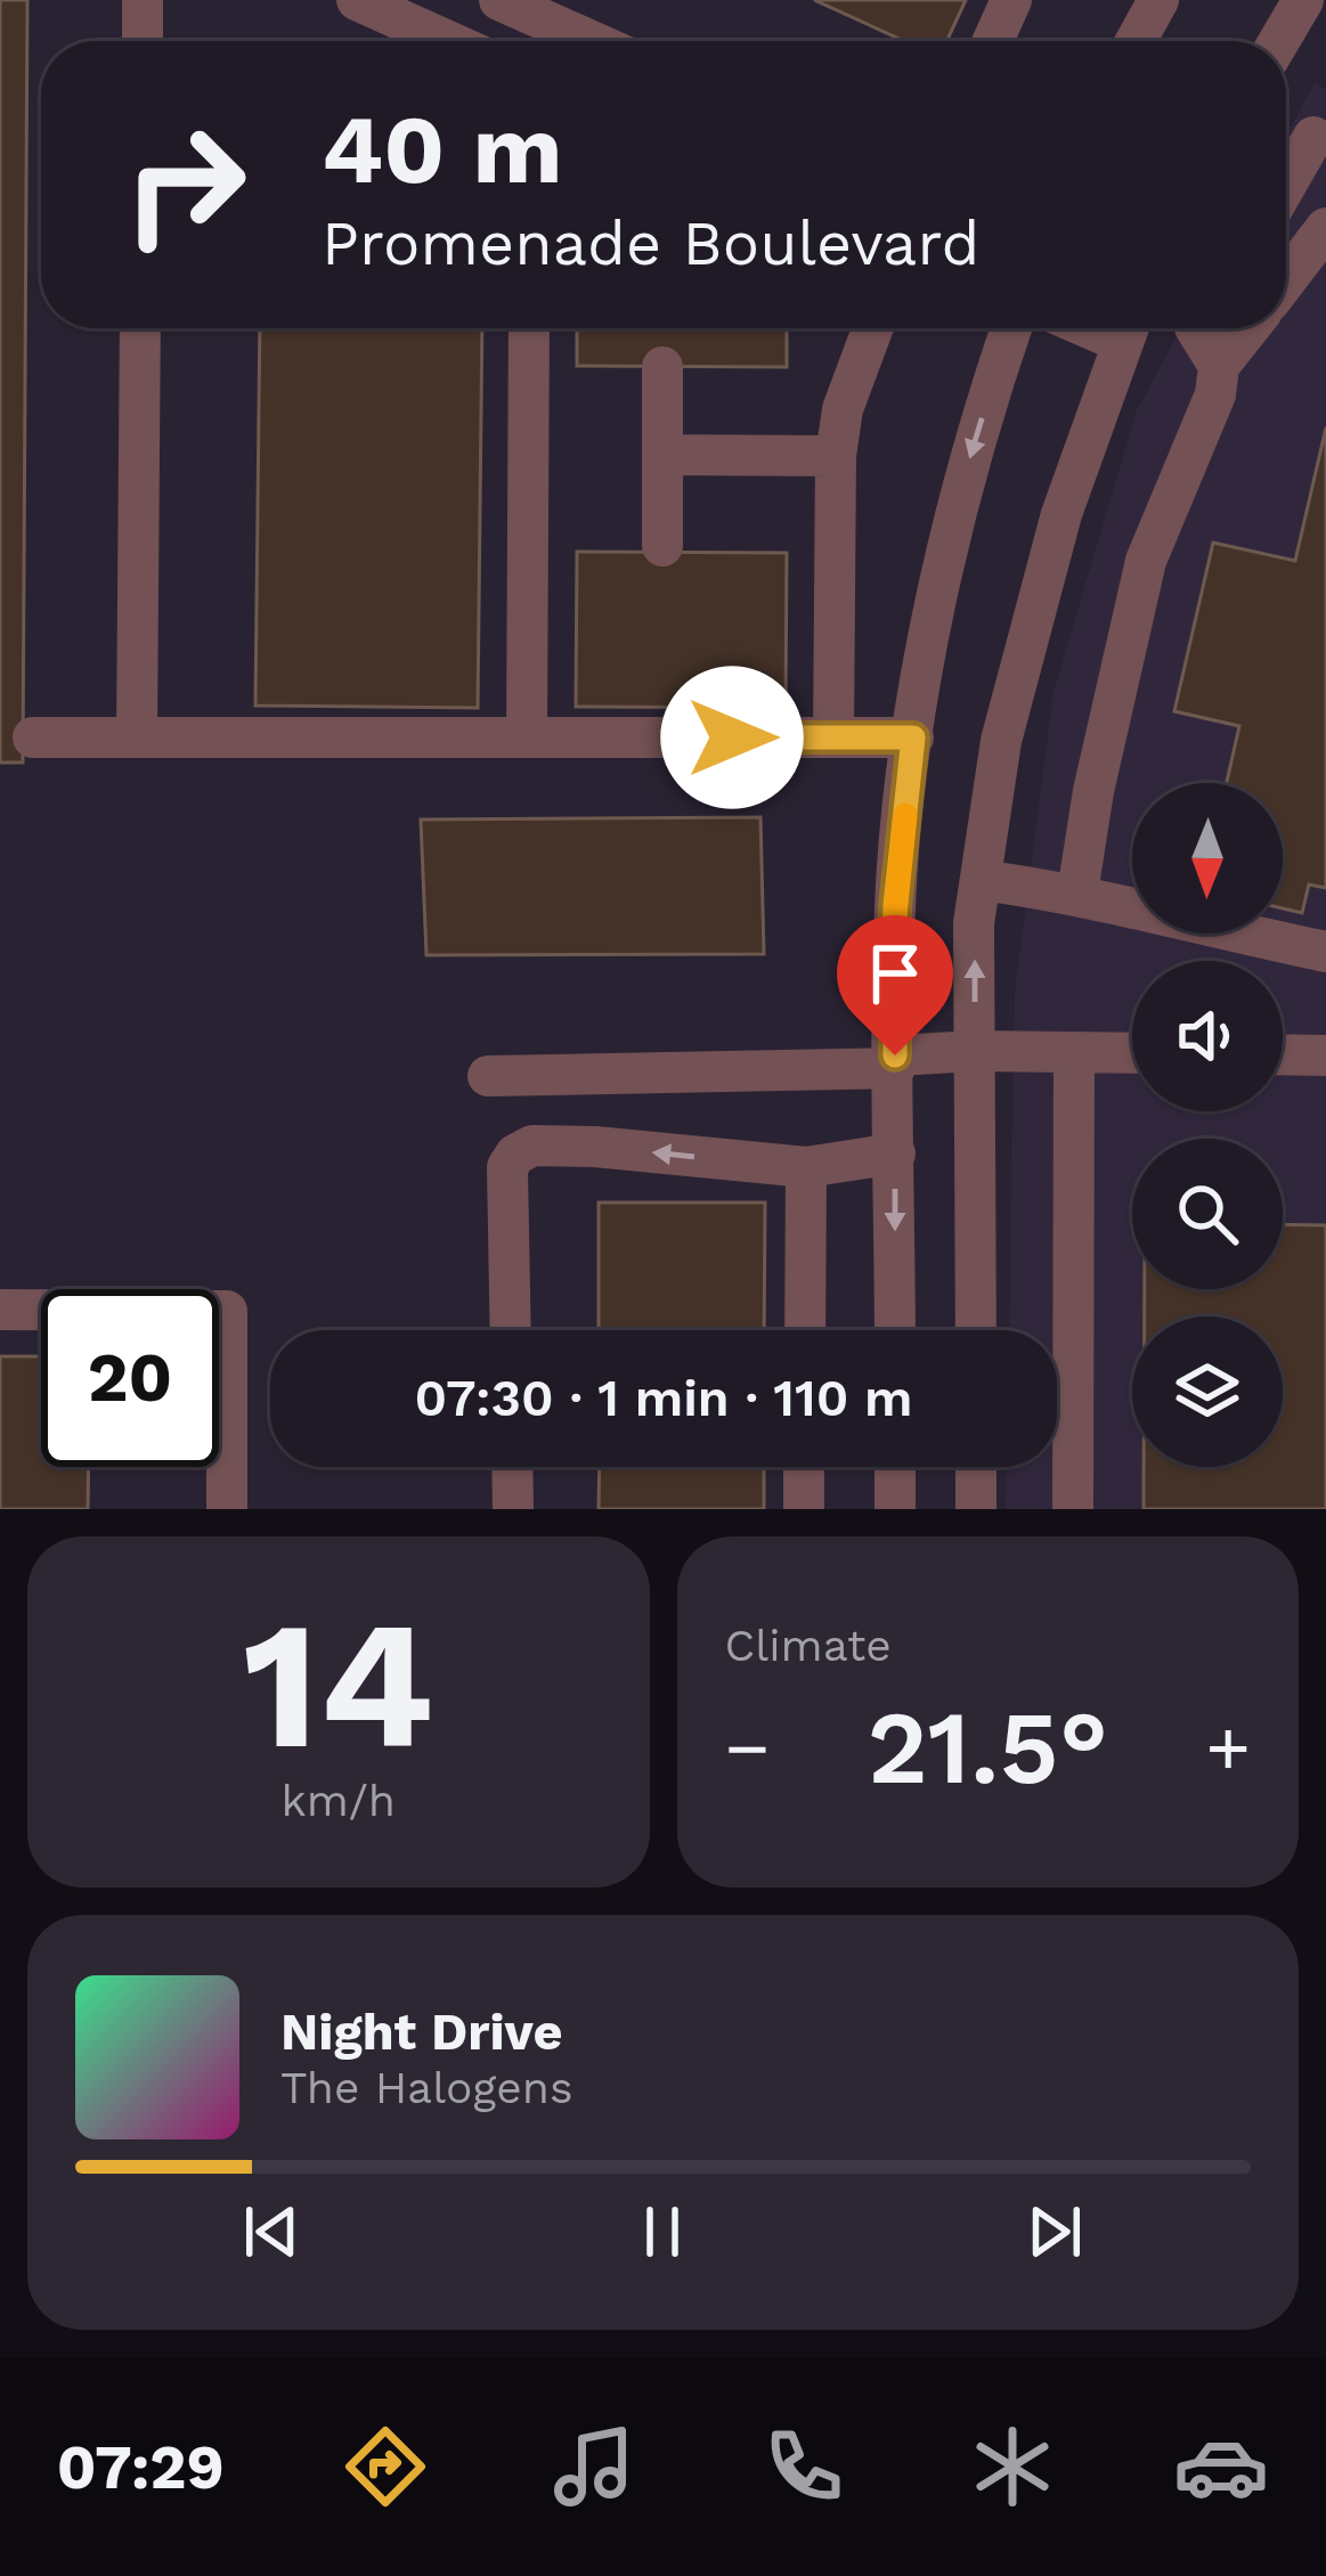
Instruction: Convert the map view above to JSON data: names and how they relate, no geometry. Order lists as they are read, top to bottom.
{
  "north": "bottom",
  "page": {
    "turn": ["40 m", "Promenade Boulevard"],
    "limit": "20",
    "trip": "07:30 · 1 min · 110 m",
    "tile": [
      ["14", "km/h"],
      "Climate"
    ],
    "heat": ["−", "21.5°", "+"],
    "song": ["Night Drive", "The Halogens"],
    "tabs": "07:29"
  }
}
